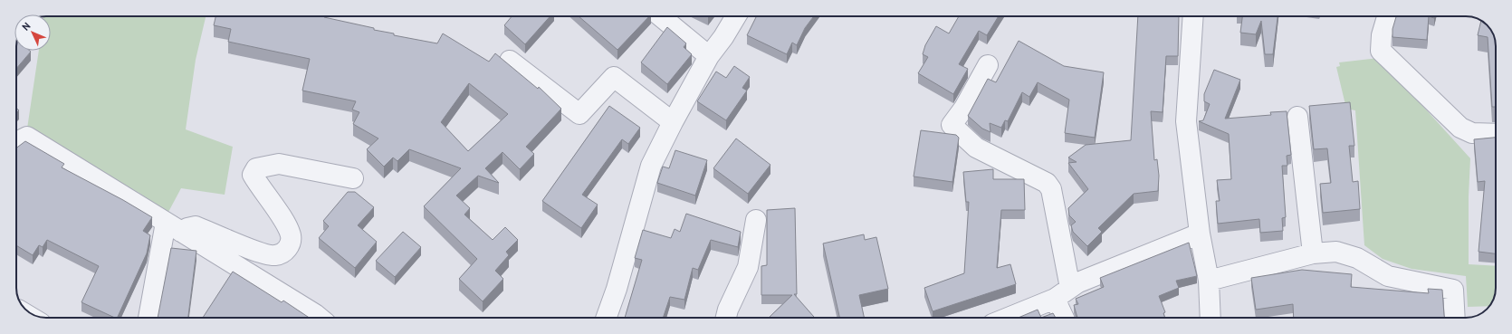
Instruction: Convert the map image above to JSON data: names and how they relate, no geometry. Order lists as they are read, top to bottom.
{
  "north": "top left"
}
